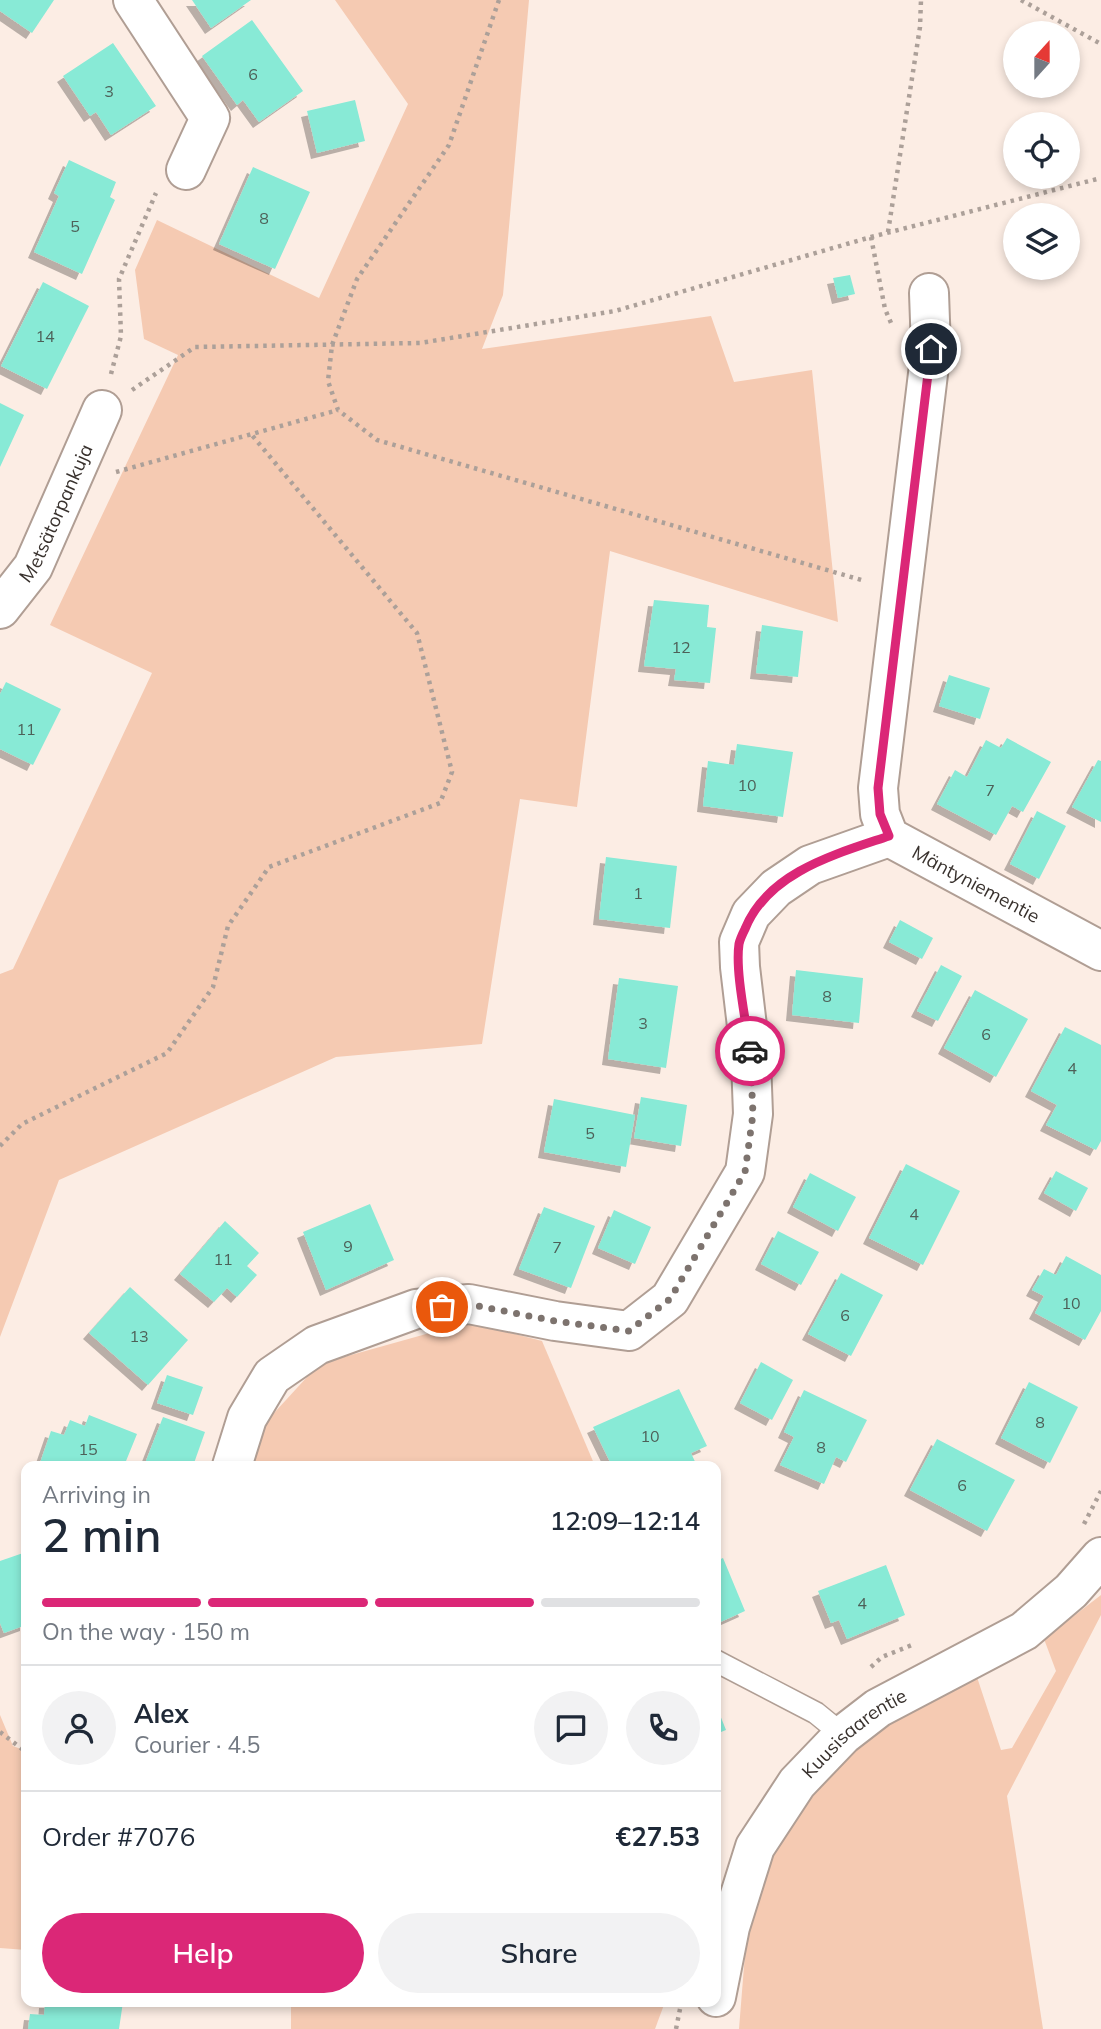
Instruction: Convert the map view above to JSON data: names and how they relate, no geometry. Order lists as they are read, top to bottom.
{
  "streets": {
    "street": ["Metsätorpankuja", "Mäntyniementie", "Kuusisaarentie"]
  },
  "house_numbers": [
    "6",
    "3",
    "8",
    "5",
    "14",
    "12",
    "11",
    "10",
    "7",
    "1",
    "8",
    "3",
    "6",
    "4",
    "5",
    "4",
    "9",
    "7",
    "11",
    "10",
    "6",
    "13",
    "8",
    "10",
    "8",
    "15",
    "6",
    "4"
  ],
  "north": "top",
  "page": {
    "heading": ["2 min", "Arriving in", "12:09–12:14"],
    "panel": [
      "Alex",
      "Courier · 4.5",
      "Order #7076",
      "€27.53"
    ],
    "bar": "On the way · 150 m",
    "buttons": ["Help", "Share"]
  }
}
